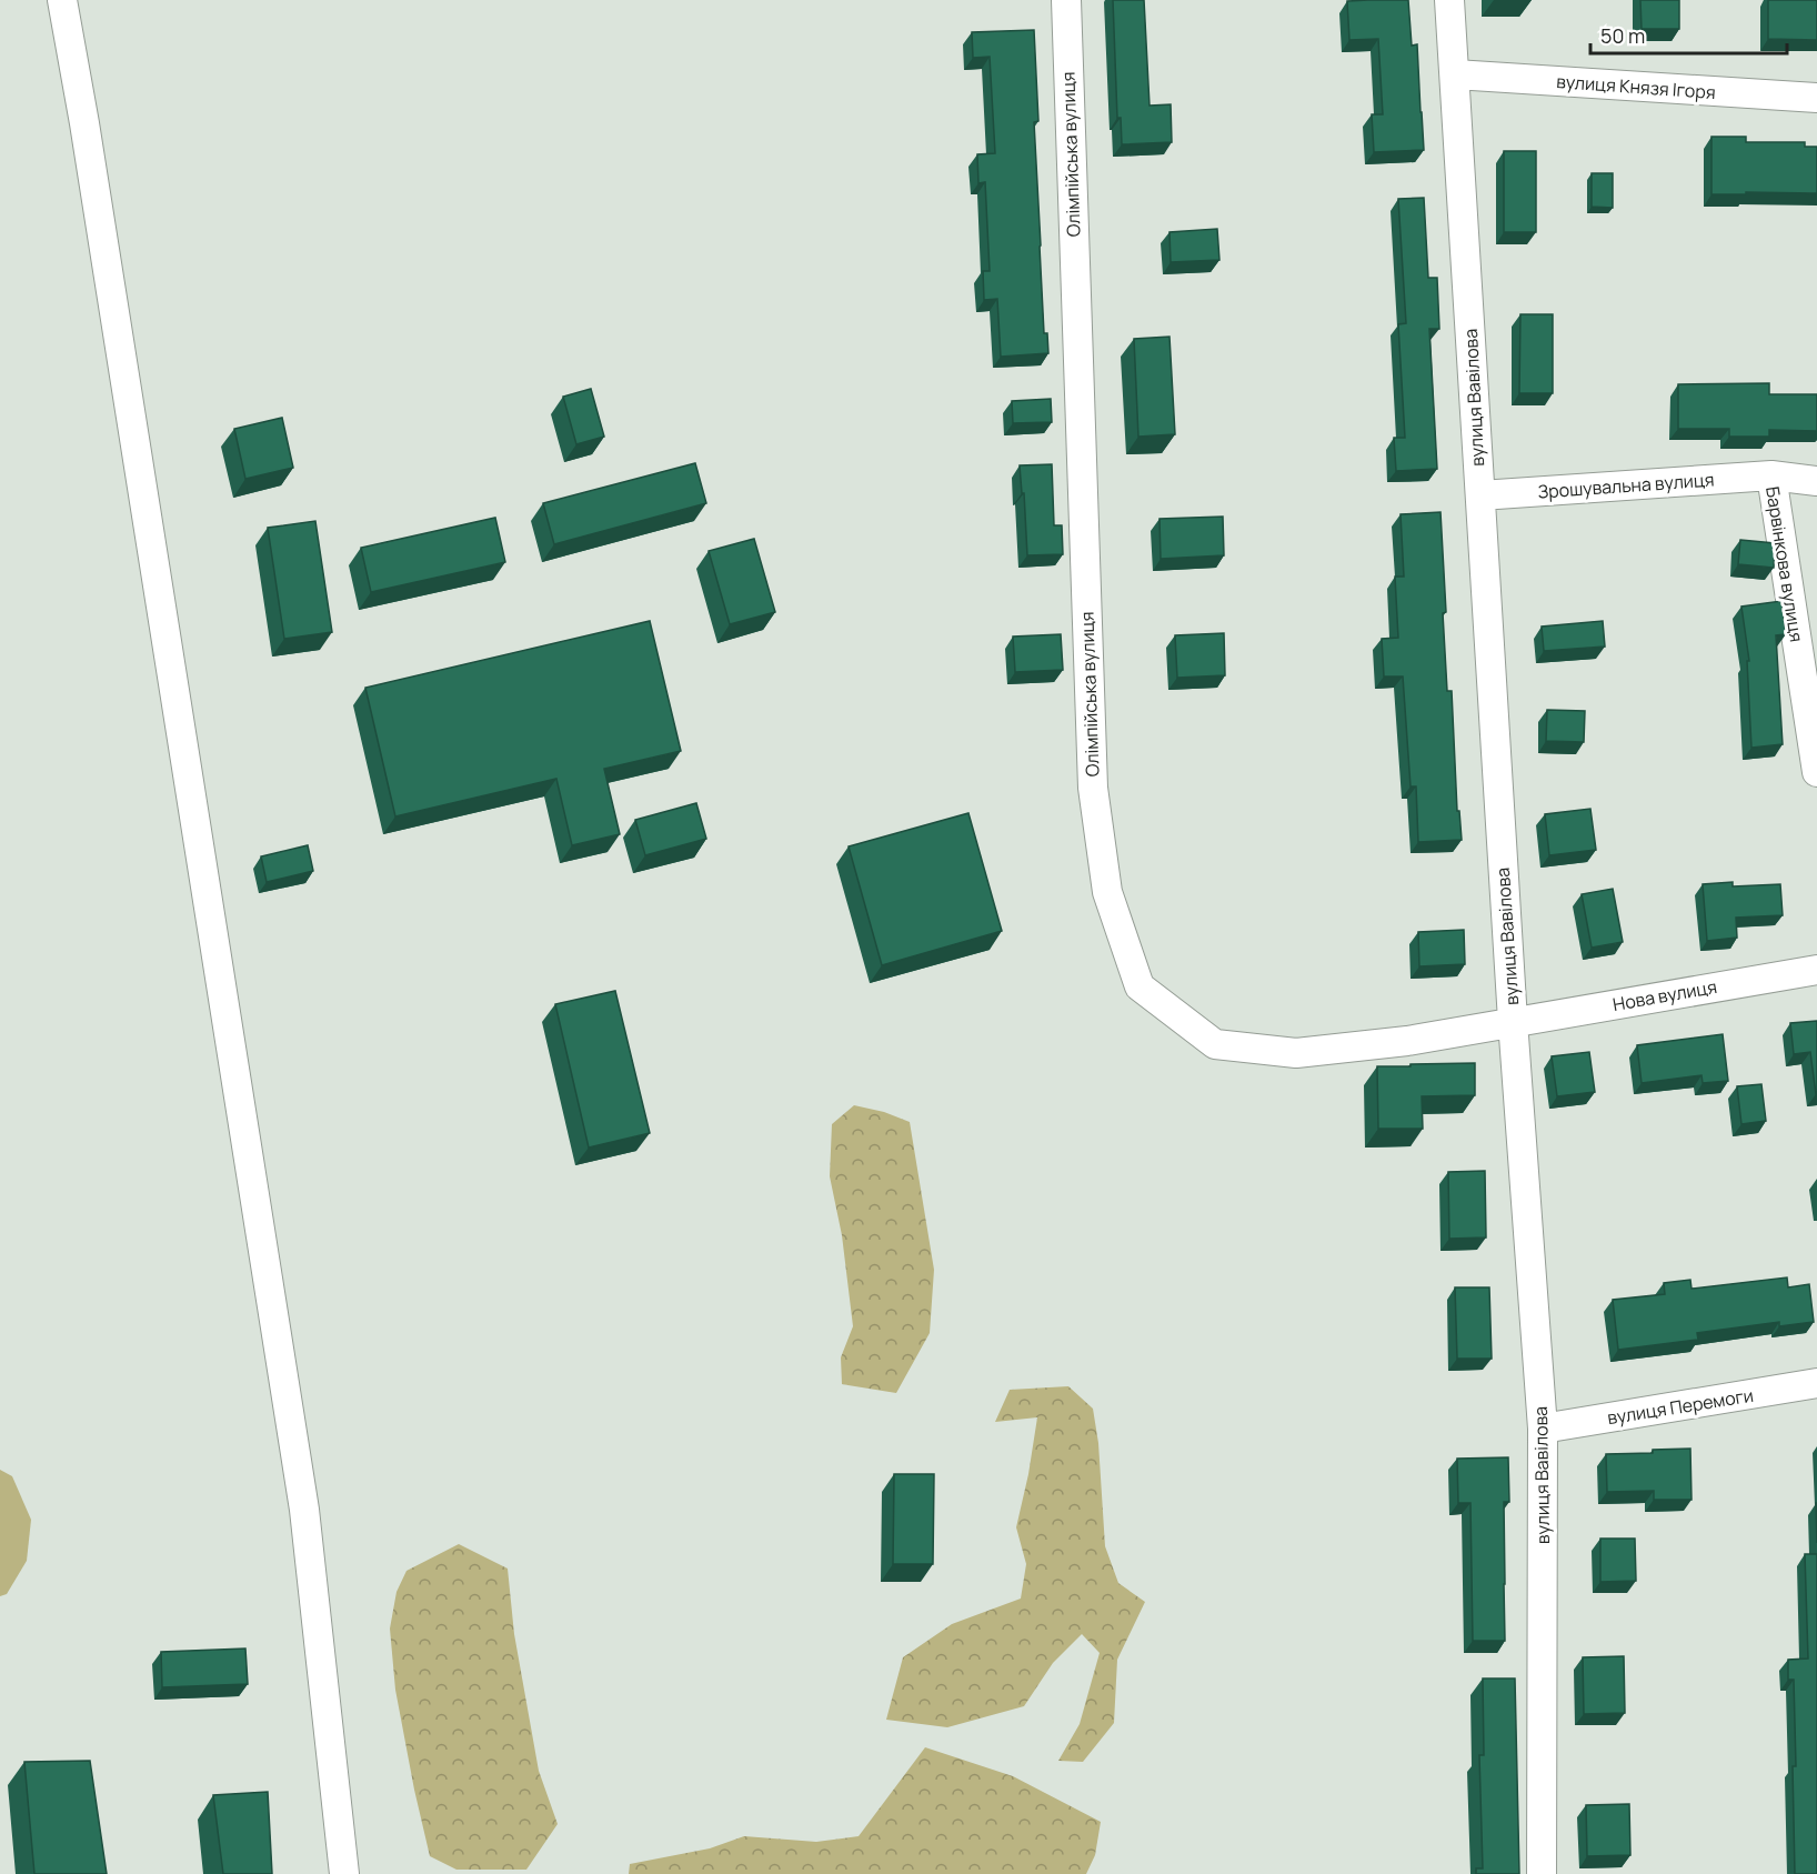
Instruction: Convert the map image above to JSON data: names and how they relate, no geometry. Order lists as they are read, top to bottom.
{
  "streets": {
    "street": [
      "вулиця Князя Ігоря",
      "Олімпійська вулиця",
      "вулиця Вавілова",
      "Зрошувальна вулиця",
      "Барвінкова вулиця",
      "Нова вулиця",
      "вулиця Перемоги"
    ]
  },
  "crossings": [
    ["вулиця Князя Ігоря", "вулиця Вавілова"],
    ["Олімпійська вулиця", "вулиця Вавілова"],
    ["Олімпійська вулиця", "Нова вулиця"],
    ["вулиця Вавілова", "Зрошувальна вулиця"],
    ["вулиця Вавілова", "Нова вулиця"],
    ["вулиця Вавілова", "вулиця Перемоги"],
    ["Зрошувальна вулиця", "Барвінкова вулиця"]
  ],
  "scale_bar": "50 m"
}
